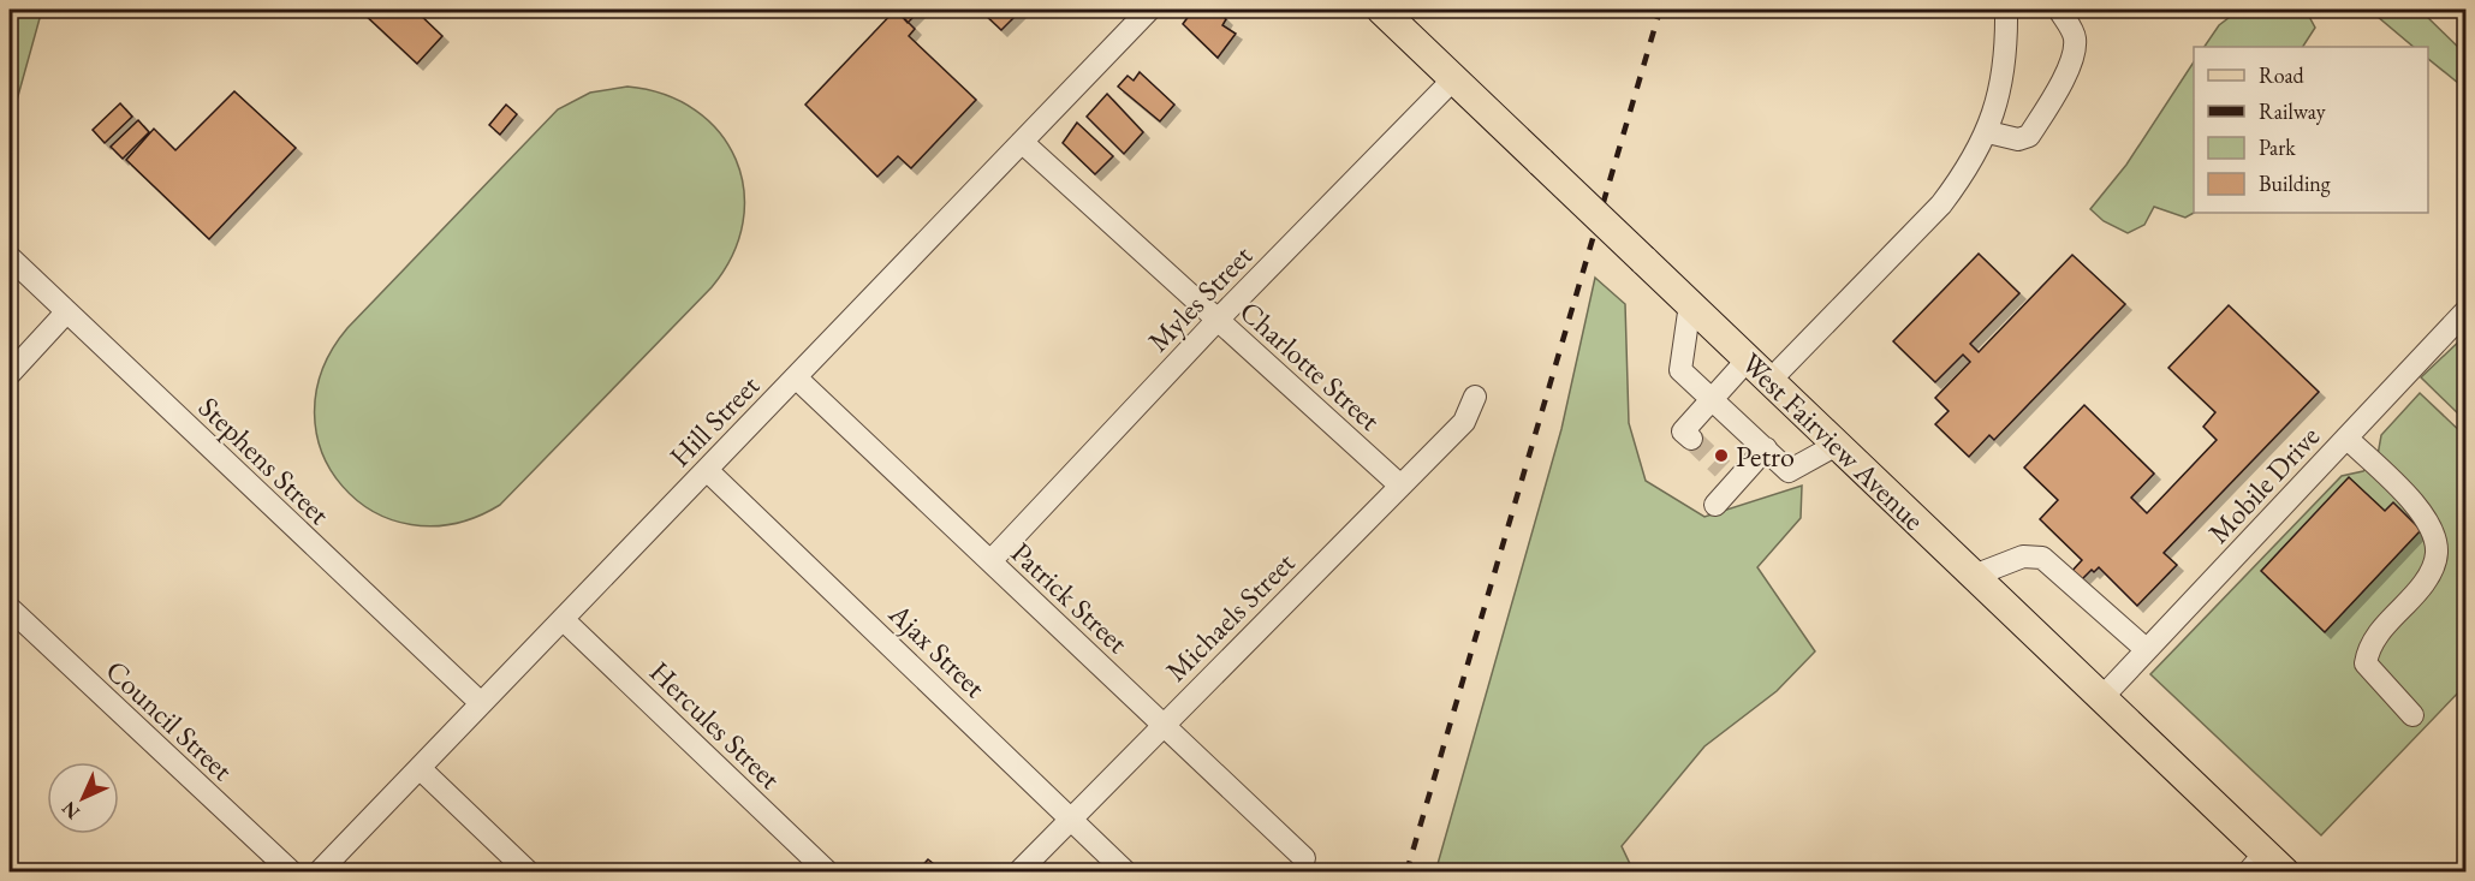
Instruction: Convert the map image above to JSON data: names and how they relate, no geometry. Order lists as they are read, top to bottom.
{
  "streets": {
    "main road": ["West Fairview Avenue"],
    "street": [
      "Myles Street",
      "Charlotte Street",
      "Hill Street",
      "Stephens Street",
      "Mobile Drive",
      "Patrick Street",
      "Michaels Street",
      "Ajax Street",
      "Council Street",
      "Hercules Street"
    ]
  },
  "crossings": [
    ["Myles Street", "Charlotte Street"],
    ["Myles Street", "West Fairview Avenue"],
    ["Myles Street", "Patrick Street"],
    ["Charlotte Street", "Hill Street"],
    ["Charlotte Street", "Michaels Street"],
    ["Hill Street", "Stephens Street"],
    ["Hill Street", "Patrick Street"],
    ["Hill Street", "Ajax Street"],
    ["Hill Street", "Hercules Street"],
    ["West Fairview Avenue", "Mobile Drive"],
    ["Patrick Street", "Michaels Street"],
    ["Michaels Street", "Ajax Street"]
  ],
  "places": ["Petro"],
  "legend": [
    "Road",
    "Railway",
    "Park",
    "Building"
  ],
  "north": "bottom left"
}
